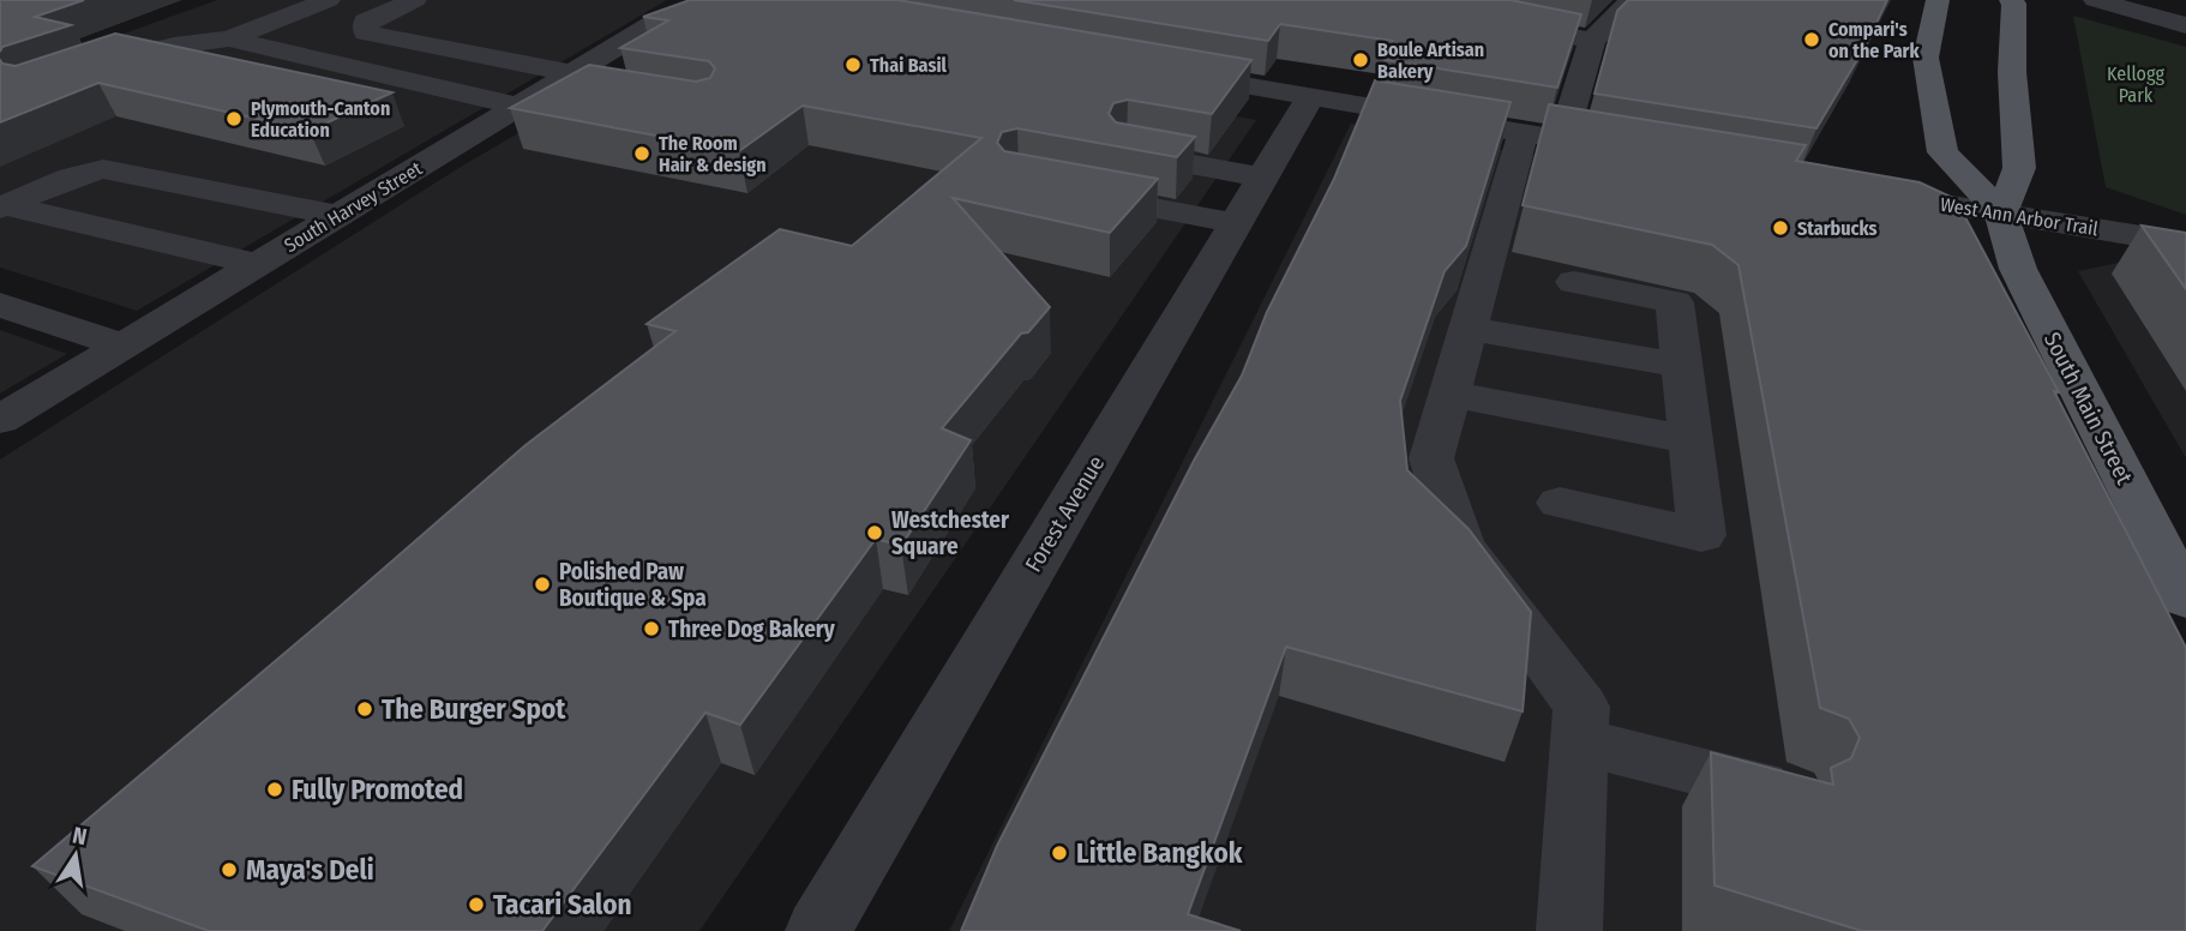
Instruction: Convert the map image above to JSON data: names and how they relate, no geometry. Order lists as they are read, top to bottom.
{
  "streets": {
    "main road": ["South Main Street"],
    "street": ["South Harvey Street", "West Ann Arbor Trail", "Forest Avenue"]
  },
  "crossings": [
    ["West Ann Arbor Trail", "South Main Street"]
  ],
  "parks": ["Kellogg Park"],
  "places": [
    "Compari's on the Park",
    "Boule Artisan Bakery",
    "Thai Basil",
    "Plymouth-Canton Education",
    "The Room Hair & design",
    "Starbucks",
    "Westchester Square",
    "Polished Paw Boutique & Spa",
    "Three Dog Bakery",
    "The Burger Spot",
    "Fully Promoted",
    "Little Bangkok",
    "Maya's Deli",
    "Tacari Salon"
  ],
  "north": "top"
}
